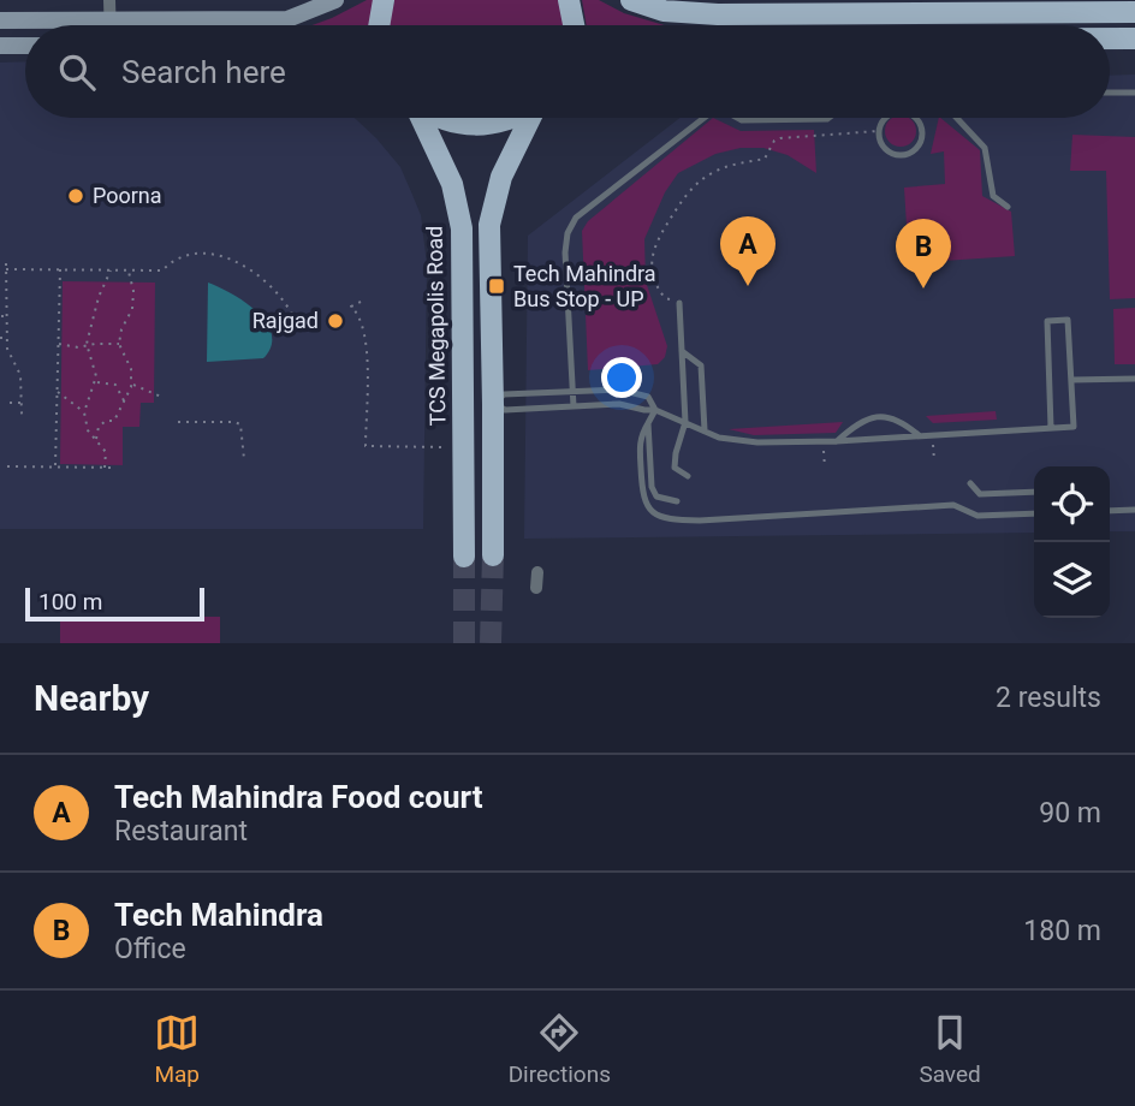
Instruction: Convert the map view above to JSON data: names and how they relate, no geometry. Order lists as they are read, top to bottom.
{
  "streets": {
    "main road": ["TCS Megapolis Road"]
  },
  "places": {
    "other": ["Poorna", "Rajgad"],
    "transit": ["Tech Mahindra Bus Stop - UP"]
  },
  "scale_bar": "100 m",
  "page": {
    "search": "Search here",
    "pins": ["A", "B"],
    "scale": "100 m",
    "heading": ["Nearby", "2 results"],
    "list": [
      {
        "mark": "A",
        "name": "Tech Mahindra Food court",
        "note": "Restaurant",
        "value": "90 m"
      },
      {
        "mark": "B",
        "name": "Tech Mahindra",
        "note": "Office",
        "value": "180 m"
      }
    ],
    "nav": ["Map", "Directions", "Saved"]
  }
}
